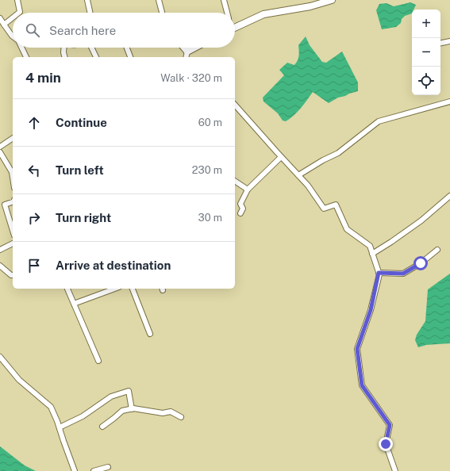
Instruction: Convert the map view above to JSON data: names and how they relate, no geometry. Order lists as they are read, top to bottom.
{
  "page": {
    "map_buttons": ["+", "−"],
    "search": "Search here",
    "heading": ["4 min", "Walk · 320 m"],
    "list": [
      ["Continue", "60 m"],
      ["Turn left", "230 m"],
      ["Turn right", "30 m"],
      "Arrive at destination"
    ]
  }
}
